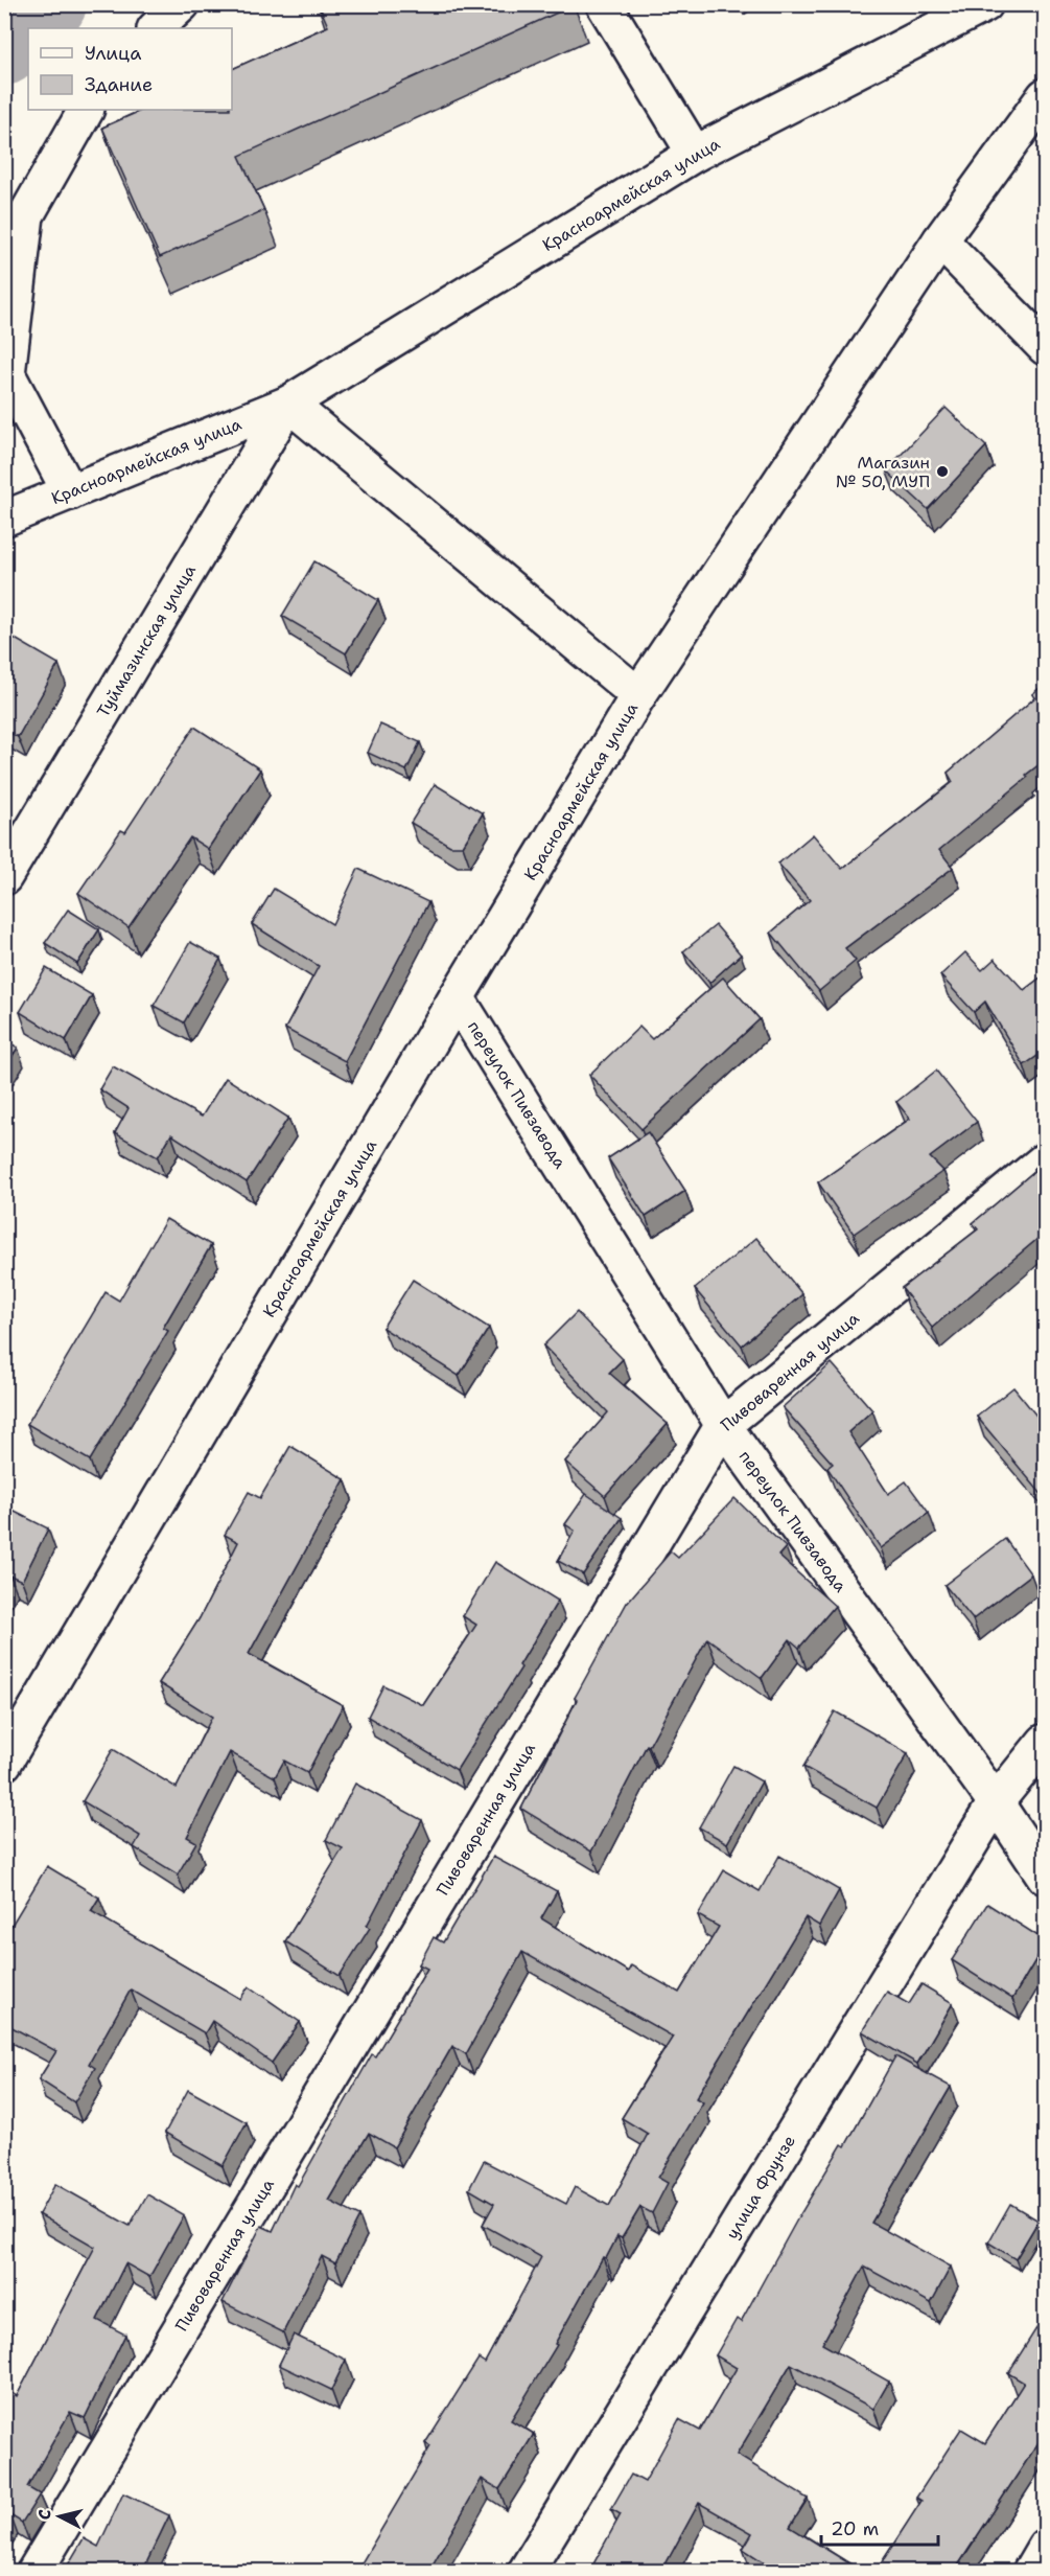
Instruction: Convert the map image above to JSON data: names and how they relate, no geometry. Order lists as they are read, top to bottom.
{
  "streets": {
    "street": [
      "Красноармейская улица",
      "Туймазинская улица",
      "переулок Пивзавода",
      "Пивоваренная улица",
      "улица Фрунзе"
    ]
  },
  "crossings": [
    ["Красноармейская улица", "Туймазинская улица"],
    ["Красноармейская улица", "переулок Пивзавода"],
    ["переулок Пивзавода", "Пивоваренная улица"],
    ["переулок Пивзавода", "улица Фрунзе"]
  ],
  "places": ["Магазин № 50, МУП"],
  "legend": ["Улица", "Здание"],
  "scale_bar": "20 m",
  "north": "left"
}
